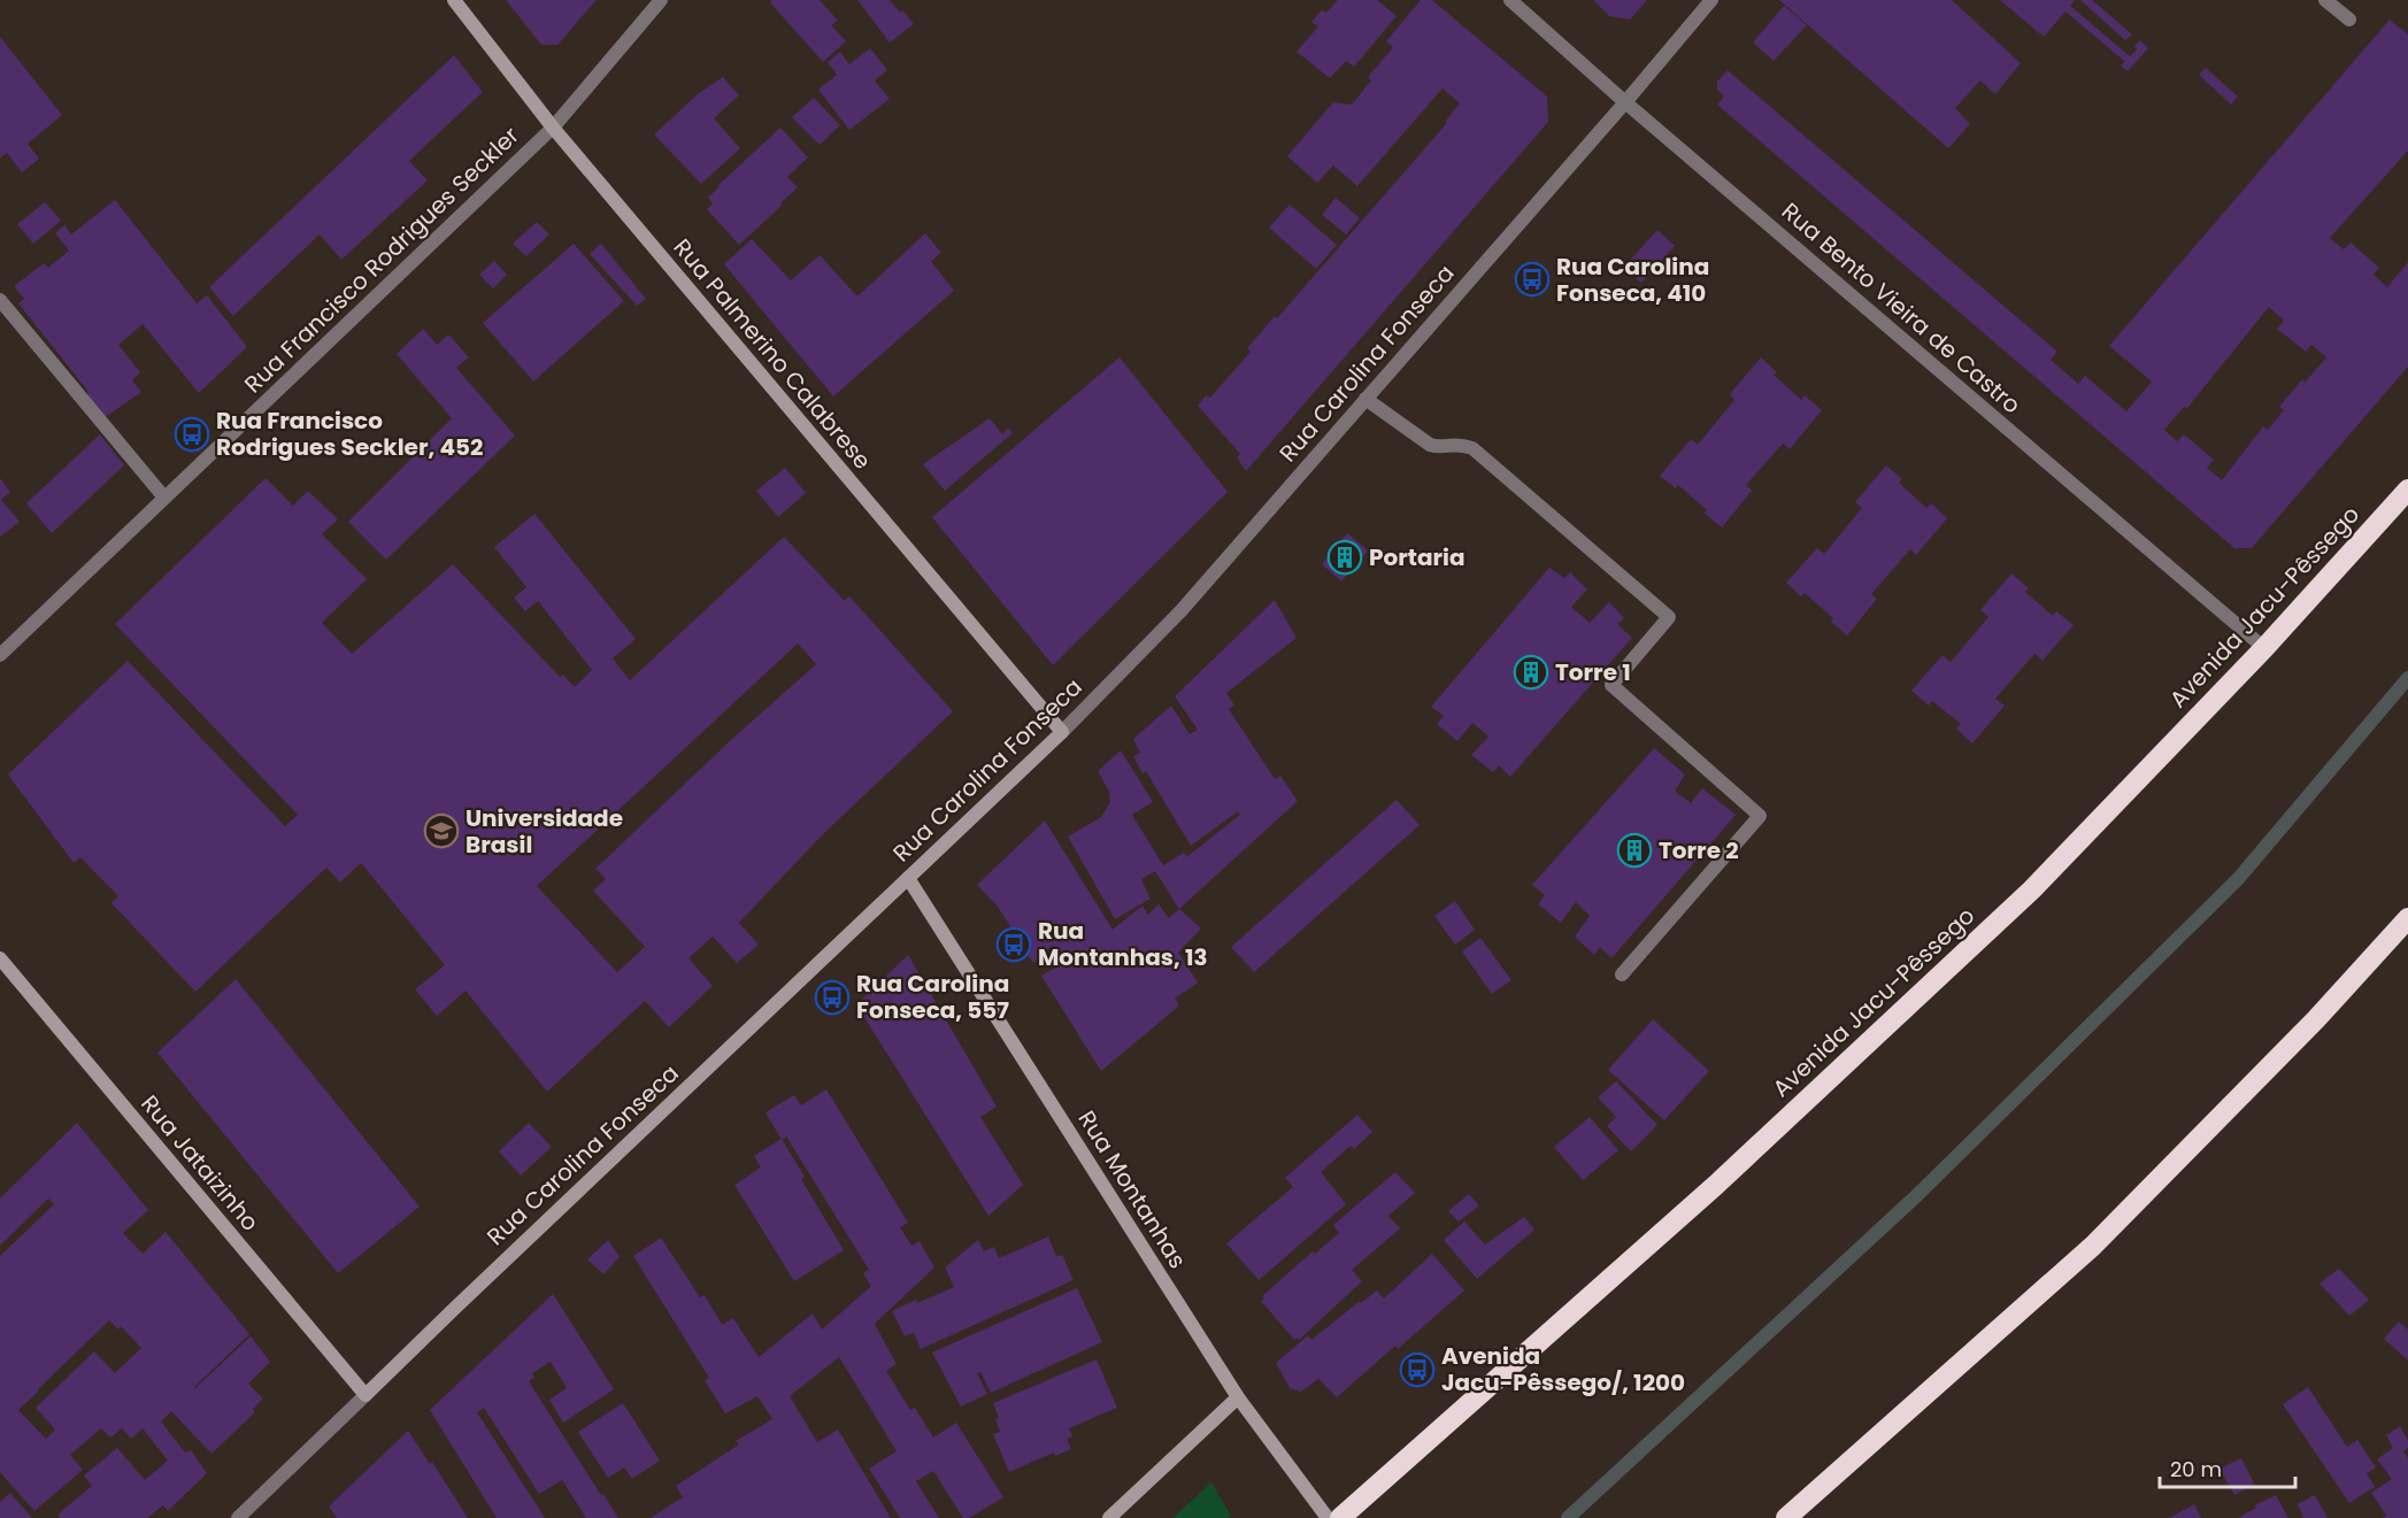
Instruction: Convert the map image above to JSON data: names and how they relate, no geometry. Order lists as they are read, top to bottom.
{
  "streets": {
    "highway": ["Avenida Jacu-Pêssego"],
    "street": [
      "Rua Francisco Rodrigues Seckler",
      "Rua Bento Vieira de Castro",
      "Rua Palmerino Calabrese",
      "Rua Carolina Fonseca",
      "Rua Jataizinho",
      "Rua Montanhas"
    ]
  },
  "crossings": [
    ["Rua Francisco Rodrigues Seckler", "Rua Palmerino Calabrese"],
    ["Rua Bento Vieira de Castro", "Rua Carolina Fonseca"],
    ["Rua Bento Vieira de Castro", "Avenida Jacu-Pêssego"],
    ["Rua Palmerino Calabrese", "Rua Carolina Fonseca"],
    ["Rua Carolina Fonseca", "Rua Jataizinho"],
    ["Rua Carolina Fonseca", "Rua Montanhas"]
  ],
  "places": {
    "bus stop": [
      "Rua Carolina Fonseca, 410",
      "Rua Francisco Rodrigues Seckler, 452",
      "Rua Montanhas, 13",
      "Rua Carolina Fonseca, 557",
      "Avenida Jacu-Pêssego/, 1200"
    ],
    "building": ["Portaria", "Torre 1", "Torre 2"],
    "school or university": ["Universidade Brasil"]
  },
  "scale_bar": "20 m"
}
